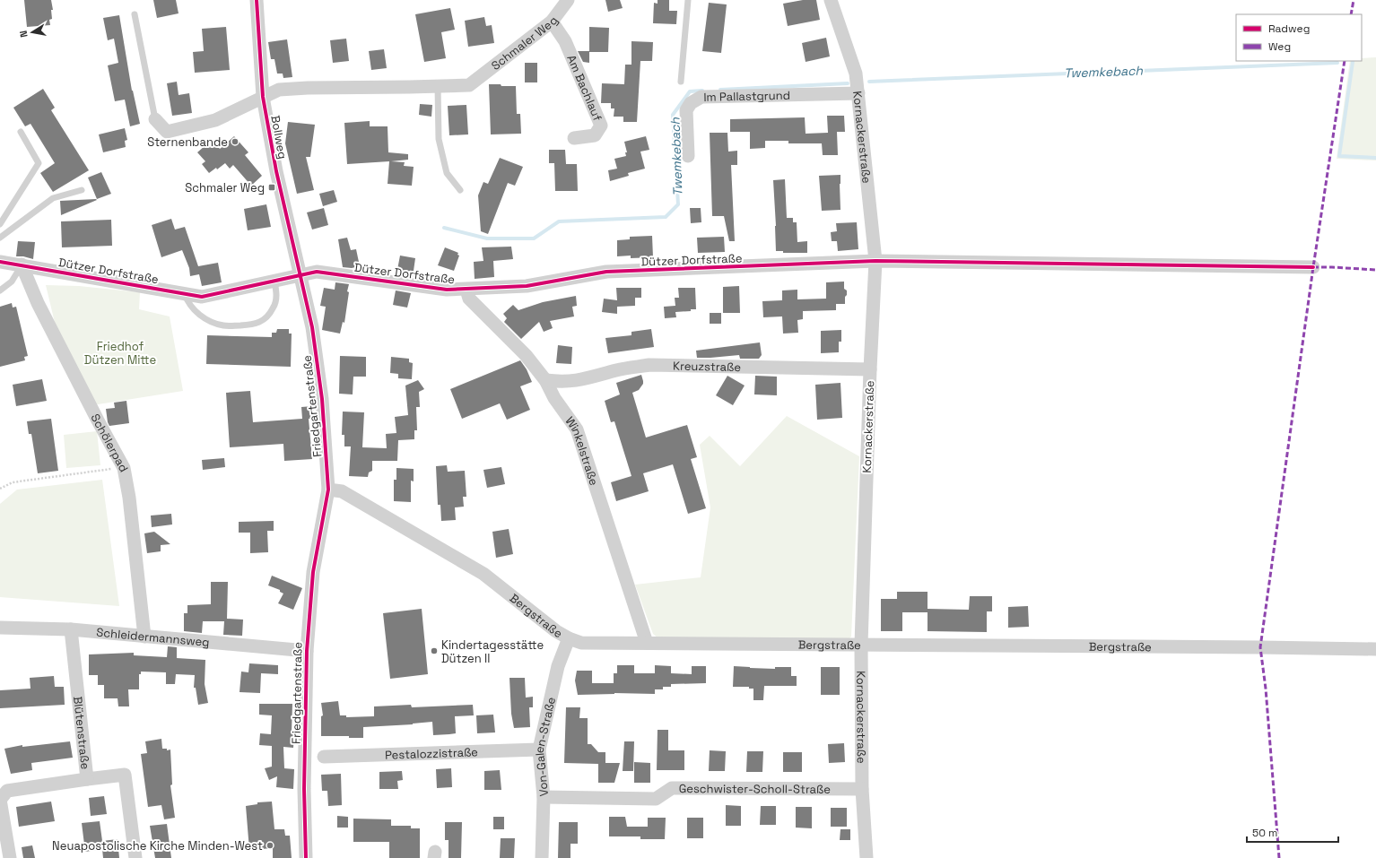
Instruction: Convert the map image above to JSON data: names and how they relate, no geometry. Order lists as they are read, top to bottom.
{
  "streets": {
    "street": [
      "Schmaler Weg",
      "Am Bachlauf",
      "Im Pallastgrund",
      "Bollweg",
      "Kornackerstraße",
      "Dützer Dorfstraße",
      "Kreuzstraße",
      "Friedgartenstraße",
      "Schölerpad",
      "Winkelstraße",
      "Bergstraße",
      "Schleidermannsweg",
      "Blütenstraße",
      "Von-Galen-Straße",
      "Pestalozzistraße",
      "Geschwister-Scholl-Straße"
    ]
  },
  "crossings": [
    ["Schmaler Weg", "Am Bachlauf"],
    ["Schmaler Weg", "Bollweg"],
    ["Im Pallastgrund", "Kornackerstraße"],
    ["Bollweg", "Dützer Dorfstraße"],
    ["Bollweg", "Friedgartenstraße"],
    ["Kornackerstraße", "Dützer Dorfstraße"],
    ["Kornackerstraße", "Kreuzstraße"],
    ["Kornackerstraße", "Bergstraße"],
    ["Kornackerstraße", "Geschwister-Scholl-Straße"],
    ["Dützer Dorfstraße", "Friedgartenstraße"],
    ["Dützer Dorfstraße", "Schölerpad"],
    ["Dützer Dorfstraße", "Winkelstraße"],
    ["Kreuzstraße", "Winkelstraße"],
    ["Friedgartenstraße", "Bergstraße"],
    ["Friedgartenstraße", "Schleidermannsweg"],
    ["Schölerpad", "Schleidermannsweg"],
    ["Winkelstraße", "Bergstraße"],
    ["Bergstraße", "Von-Galen-Straße"],
    ["Schleidermannsweg", "Blütenstraße"],
    ["Von-Galen-Straße", "Pestalozzistraße"],
    ["Von-Galen-Straße", "Geschwister-Scholl-Straße"]
  ],
  "water": ["Twemkebach"],
  "parks": ["Friedhof Dützen Mitte"],
  "places": {
    "other": ["Sternenbande", "Kindertagesstätte Dützen II", "Neuapostolische Kirche Minden-West"],
    "transit": ["Schmaler Weg"]
  },
  "legend": ["Radweg", "Weg"],
  "scale_bar": "50 m",
  "north": "left"
}
